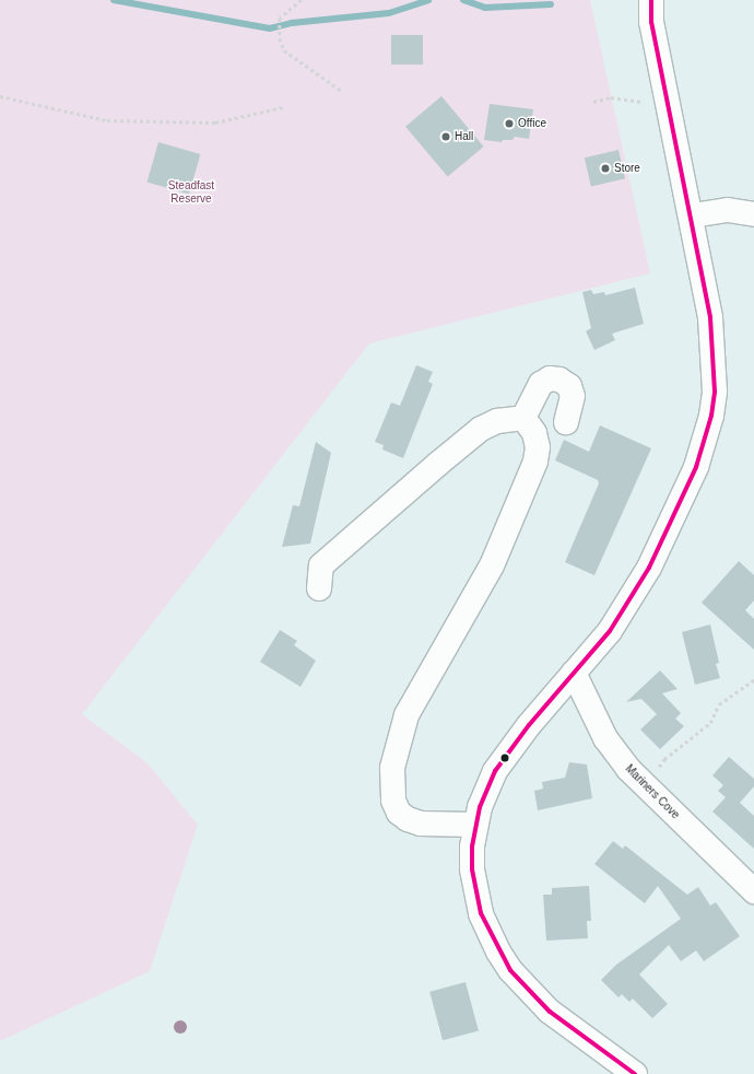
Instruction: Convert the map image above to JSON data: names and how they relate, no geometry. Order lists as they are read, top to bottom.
{
  "streets": {
    "street": ["Mariners Cove"]
  },
  "parks": ["Steadfast Reserve"],
  "places": ["Office", "Hall", "Store"]
}
